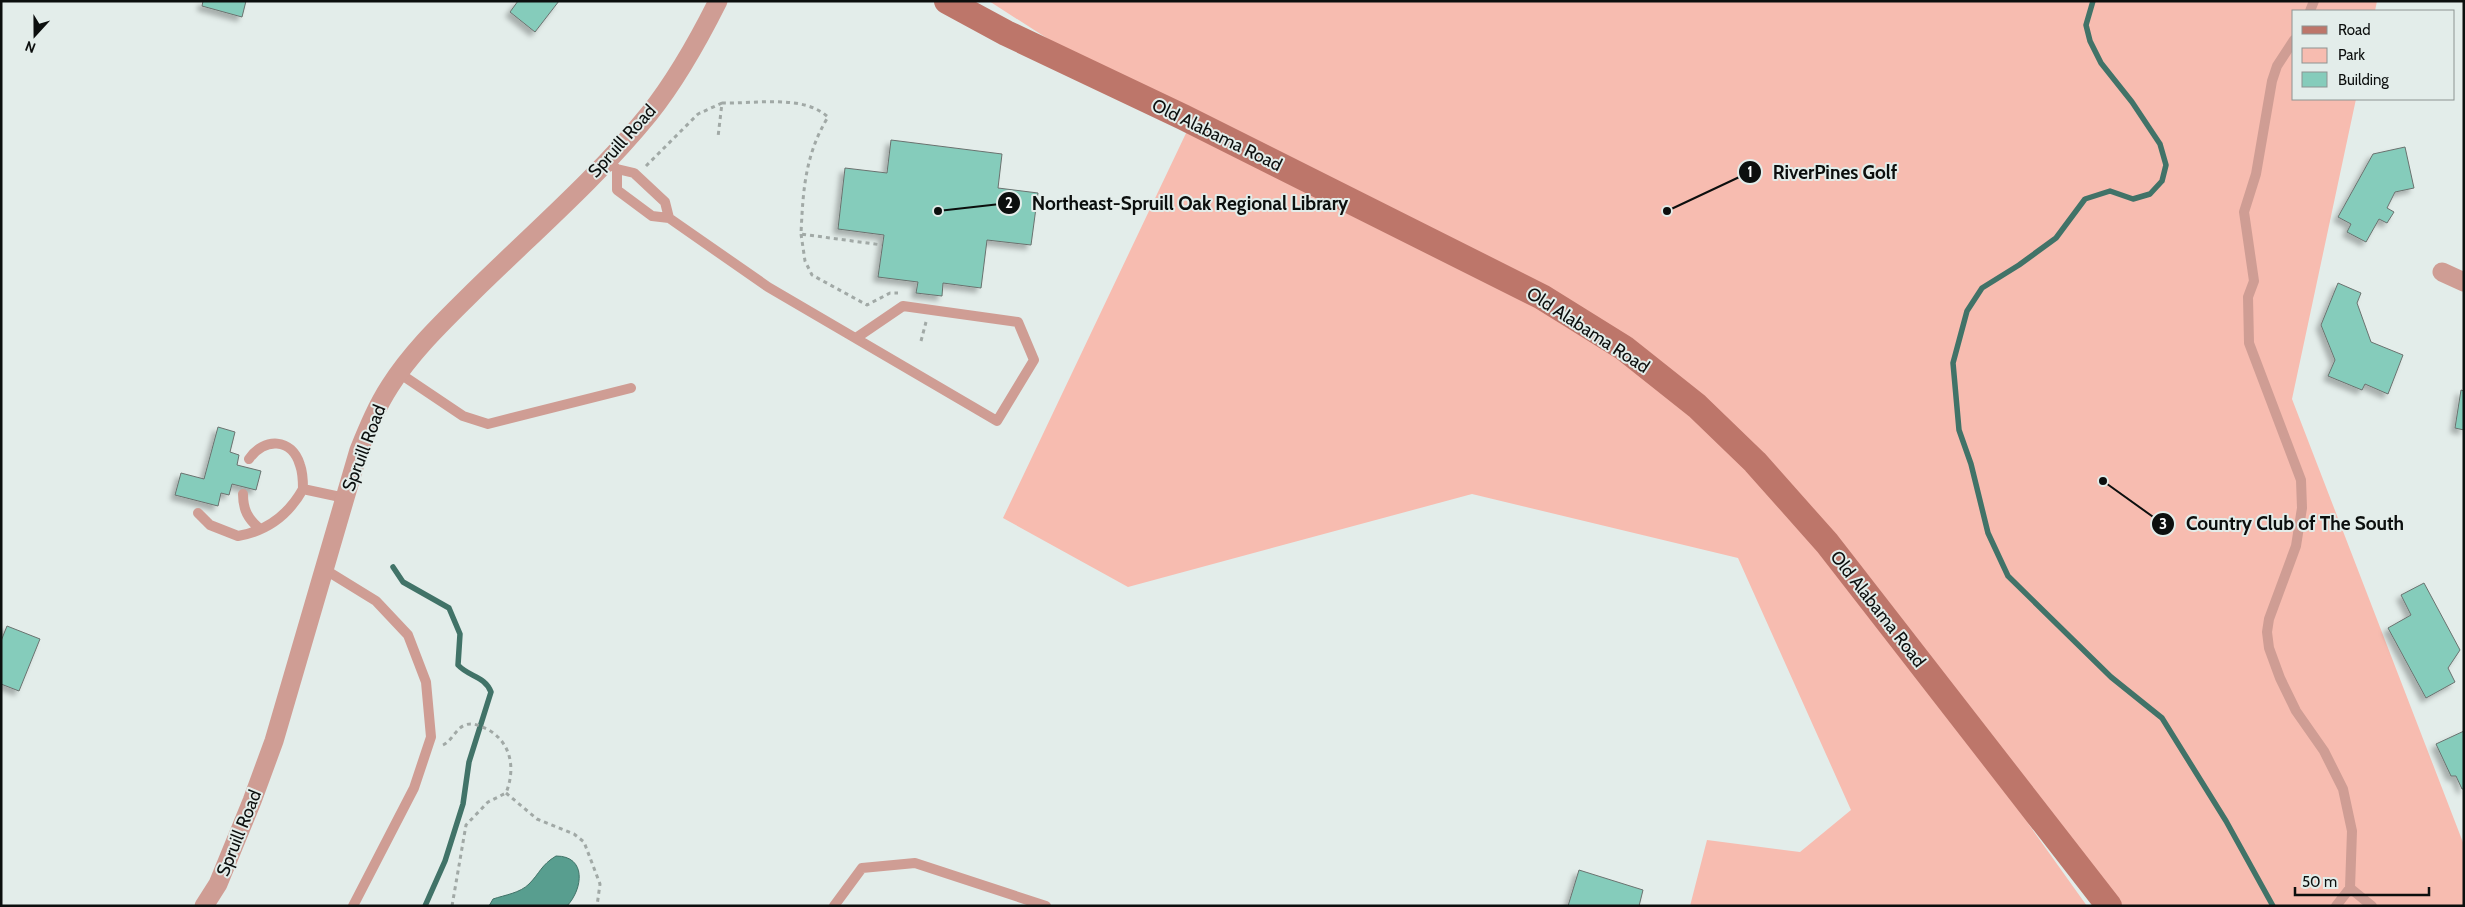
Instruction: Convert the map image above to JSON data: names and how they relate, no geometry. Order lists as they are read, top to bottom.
{
  "streets": {
    "main road": ["Old Alabama Road"],
    "street": ["Spruill Road"]
  },
  "places": ["Northeast-Spruill Oak Regional Library", "RiverPines Golf", "Country Club of The South"],
  "legend": ["Road", "Park", "Building"],
  "scale_bar": "50 m",
  "north": "bottom"
}
